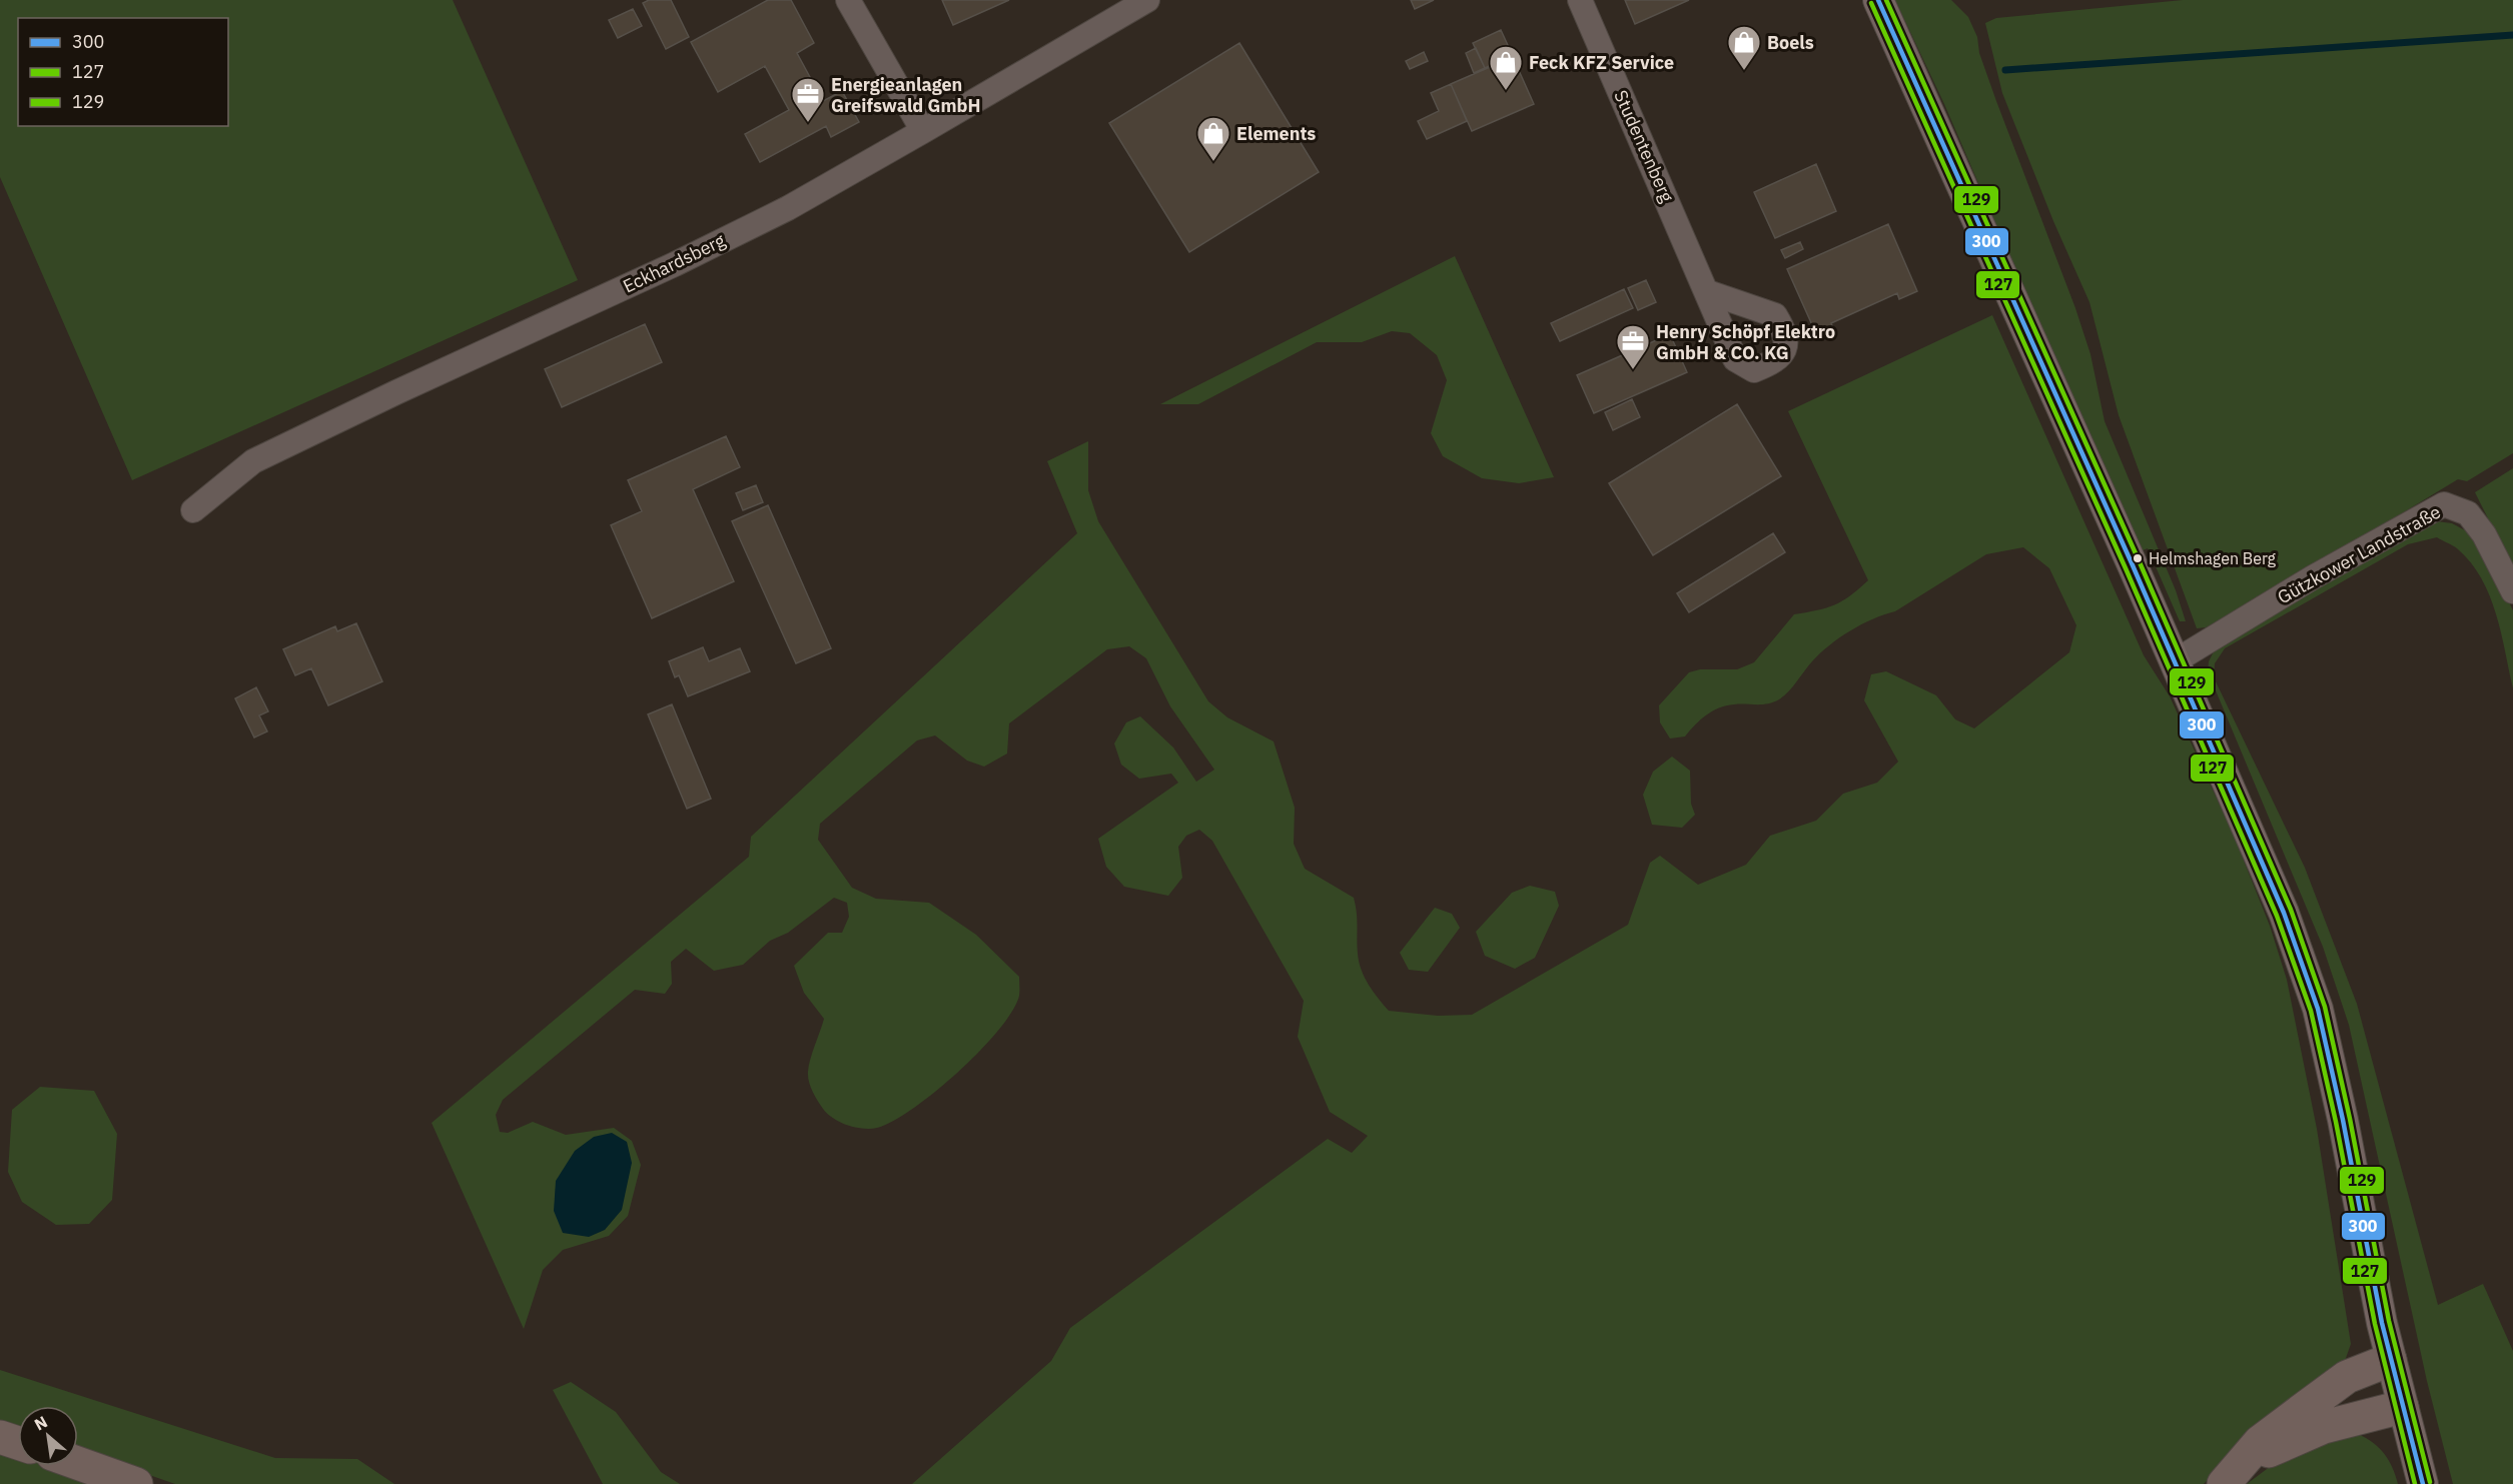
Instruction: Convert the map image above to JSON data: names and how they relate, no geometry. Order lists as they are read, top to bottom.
{
  "streets": {
    "street": ["Studentenberg", "Eckhardsberg", "Gützkower Landstraße"]
  },
  "places": {
    "shop": ["Boels", "Feck KFZ Service", "Elements"],
    "office": ["Energieanlagen Greifswald GmbH", "Henry Schöpf Elektro GmbH & CO. KG"],
    "other": ["Helmshagen Berg"]
  },
  "lines": ["transit line 300", "transit line 129", "transit line 127"],
  "legend": ["300", "127", "129"],
  "north": "top left"
}
